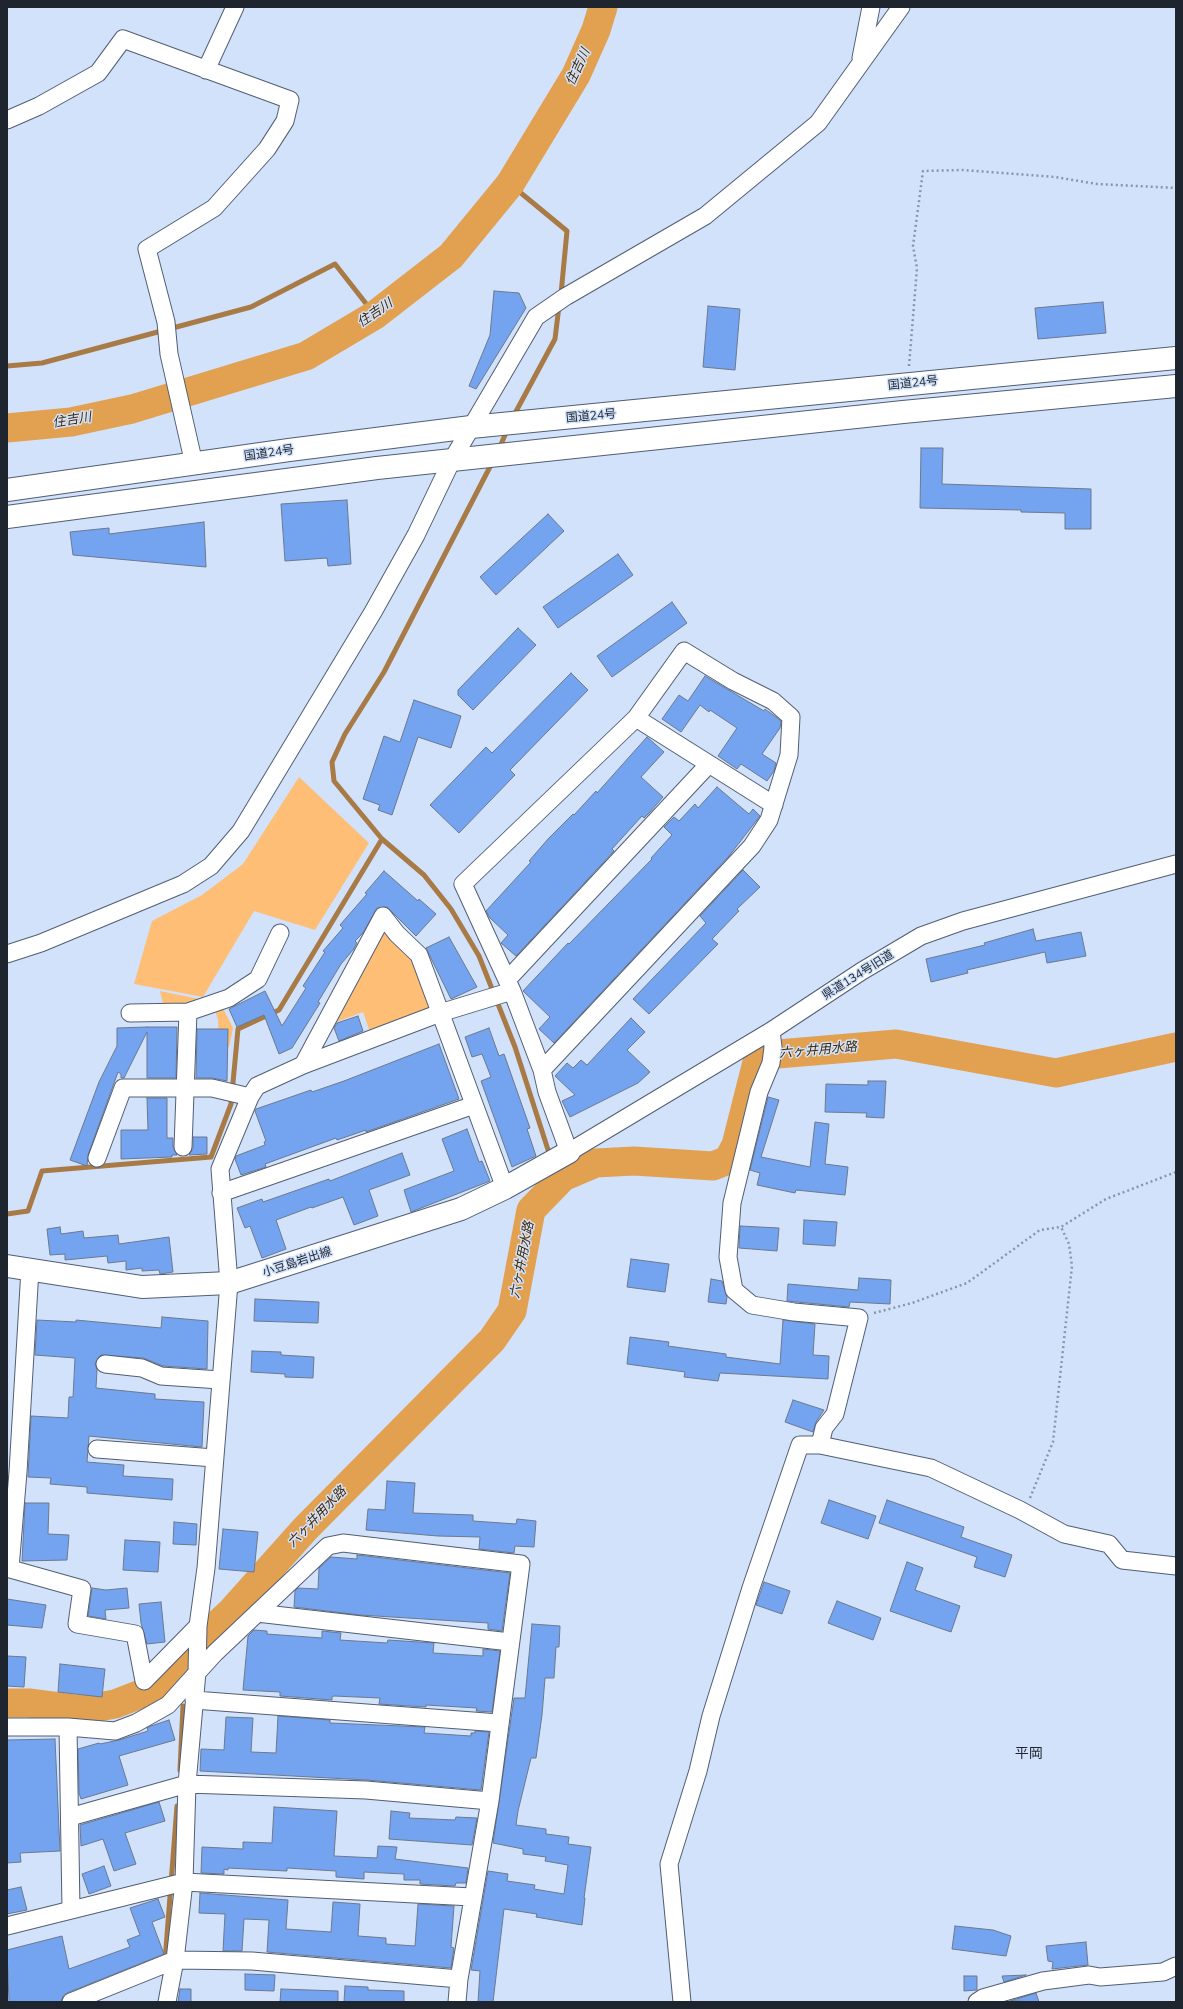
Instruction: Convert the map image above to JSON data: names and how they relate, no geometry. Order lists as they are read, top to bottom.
{
  "streets": {
    "main road": ["国道24号", "小豆島岩出線"],
    "street": ["県道134号旧道"]
  },
  "crossings": [
    ["県道134号旧道", "小豆島岩出線"]
  ],
  "districts": ["平岡"],
  "water": ["住吉川", "六ヶ井用水路"]
}
